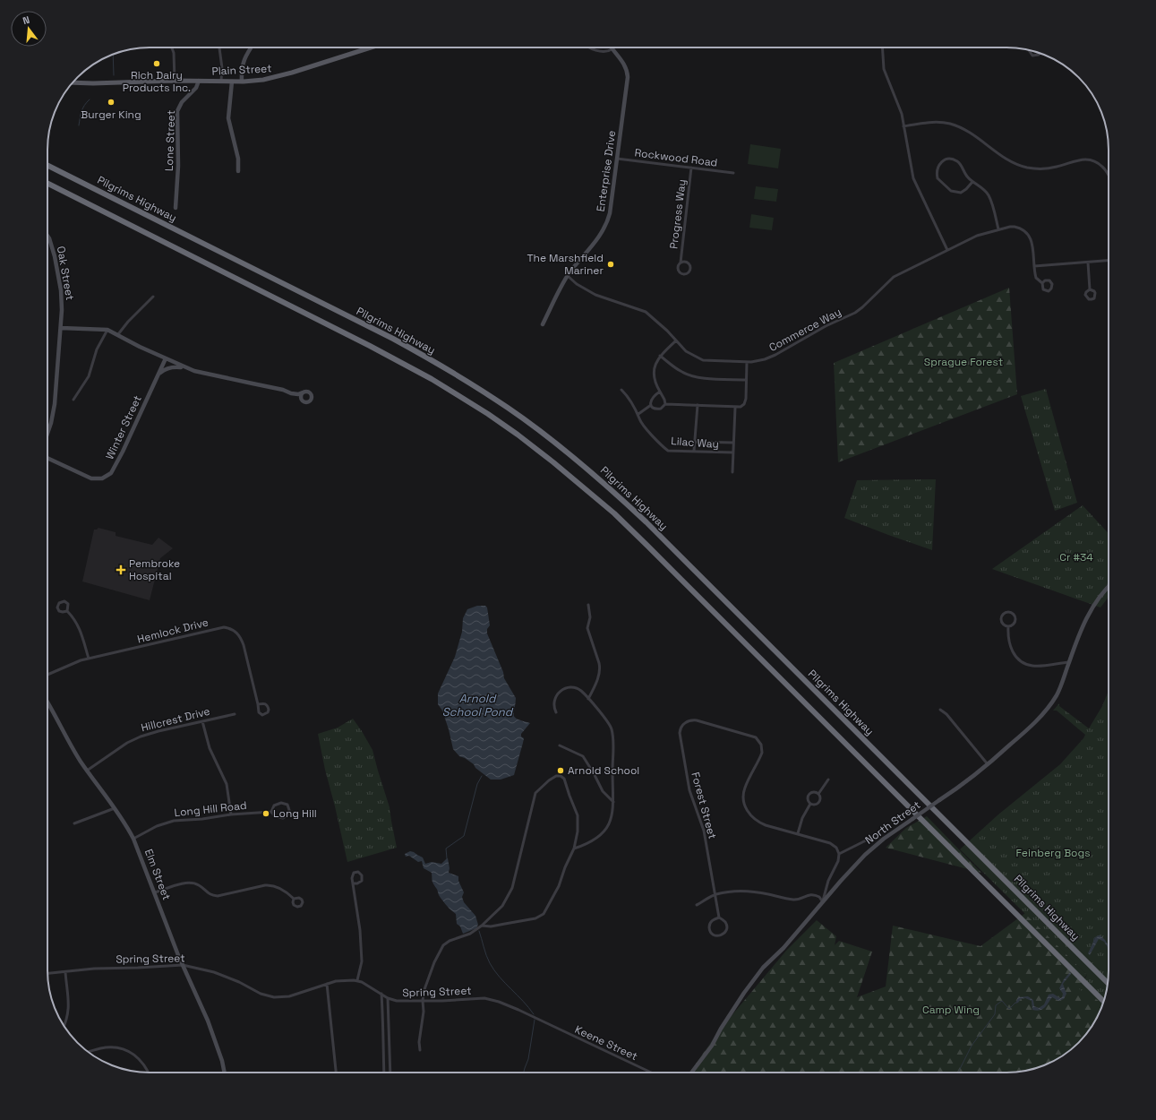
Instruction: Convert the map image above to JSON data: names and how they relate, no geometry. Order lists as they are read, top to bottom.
{
  "streets": {
    "highway": ["Pilgrims Highway"],
    "main road": ["Plain Street"],
    "street": [
      "Lone Street",
      "Rockwood Road",
      "Enterprise Drive",
      "Progress Way",
      "Oak Street",
      "Commerce Way",
      "Winter Street",
      "Lilac Way",
      "Hemlock Drive",
      "Hillcrest Drive",
      "Forest Street",
      "Long Hill Road",
      "North Street",
      "Elm Street",
      "Spring Street",
      "Keene Street"
    ]
  },
  "crossings": [
    ["Plain Street", "Lone Street"],
    ["Rockwood Road", "Enterprise Drive"],
    ["Rockwood Road", "Progress Way"],
    ["Enterprise Drive", "Commerce Way"],
    ["Hillcrest Drive", "Elm Street"],
    ["Long Hill Road", "Elm Street"],
    ["Elm Street", "Spring Street"],
    ["Spring Street", "Keene Street"]
  ],
  "water": ["Arnold School Pond"],
  "parks": [
    "Sprague Forest",
    "Cr #34",
    "Feinberg Bogs",
    "Camp Wing"
  ],
  "places": {
    "other": [
      "Rich Dairy Products Inc.",
      "Burger King",
      "The Marshfield Mariner",
      "Arnold School",
      "Long Hill"
    ],
    "health": ["Pembroke Hospital"]
  },
  "north": "top"
}
